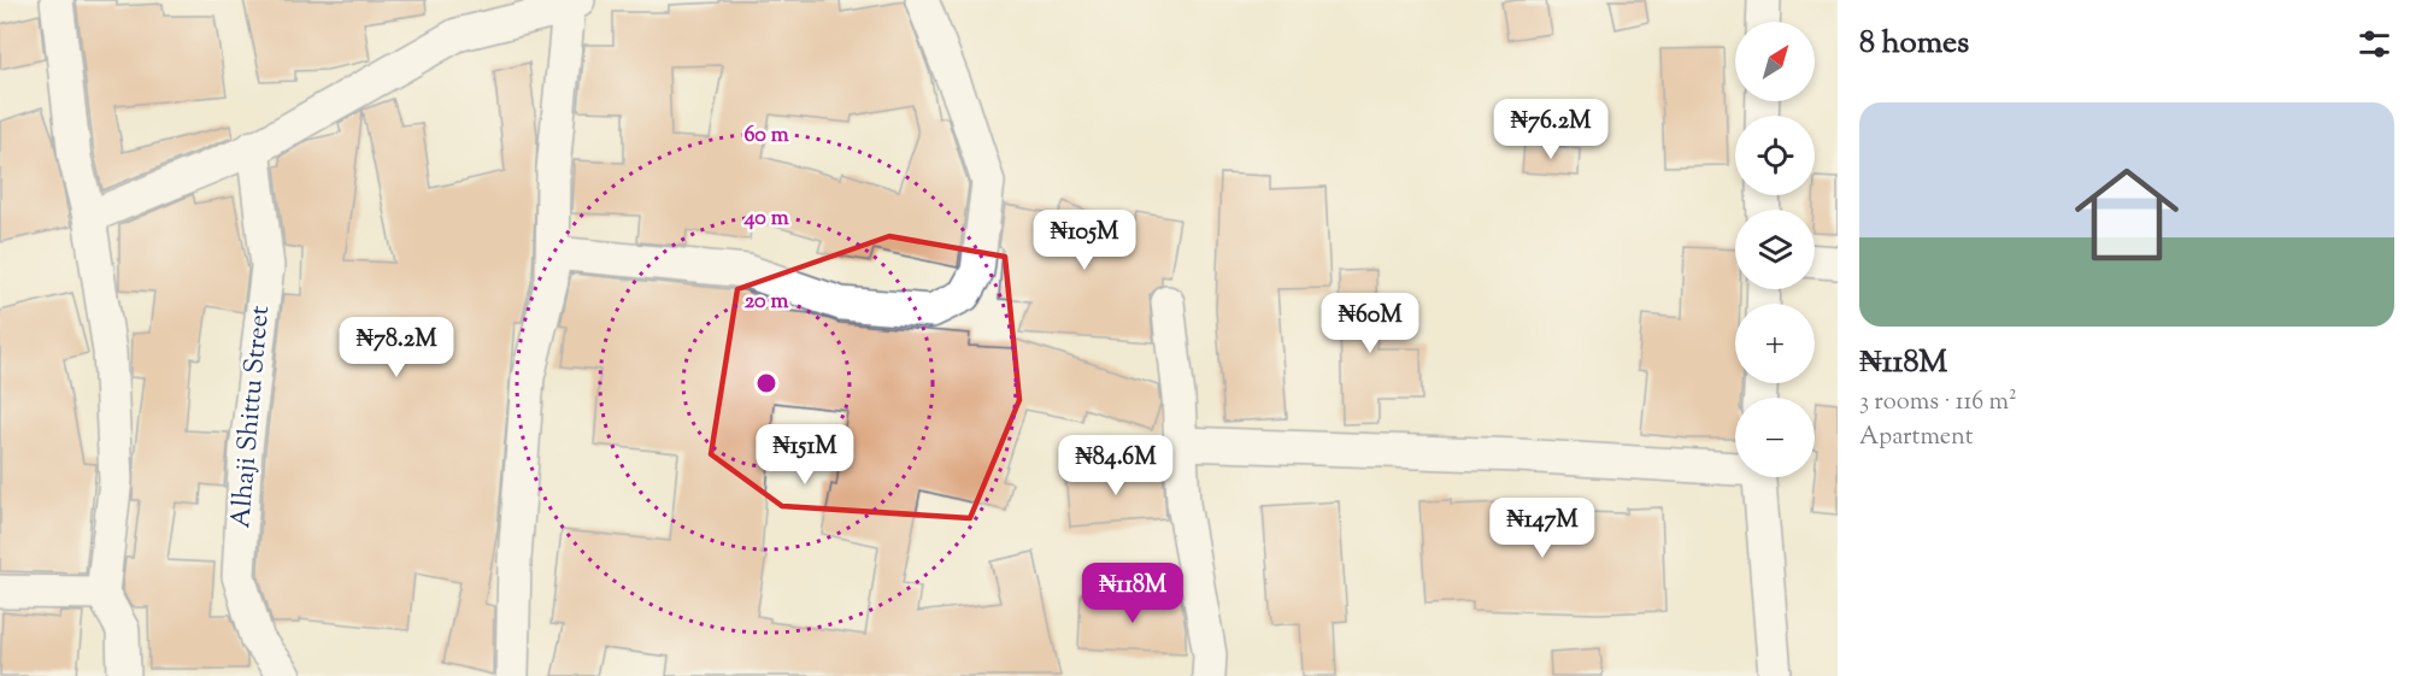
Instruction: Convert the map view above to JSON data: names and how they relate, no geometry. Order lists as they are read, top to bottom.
{
  "streets": {
    "street": ["Alhaji Shittu Street"]
  },
  "north": "top right",
  "page": {
    "heading": "8 homes",
    "map_buttons": ["+", "−"],
    "list": [
      {
        "name": "₦118M",
        "note": "3 rooms · 116 m² · Apartment"
      }
    ],
    "price": [
      "₦76.2M",
      "₦105M",
      "₦60M",
      "₦78.2M",
      "₦151M",
      "₦84.6M",
      "₦147M",
      "₦118M"
    ]
  },
  "rings": ["60 m", "40 m", "20 m"]
}
